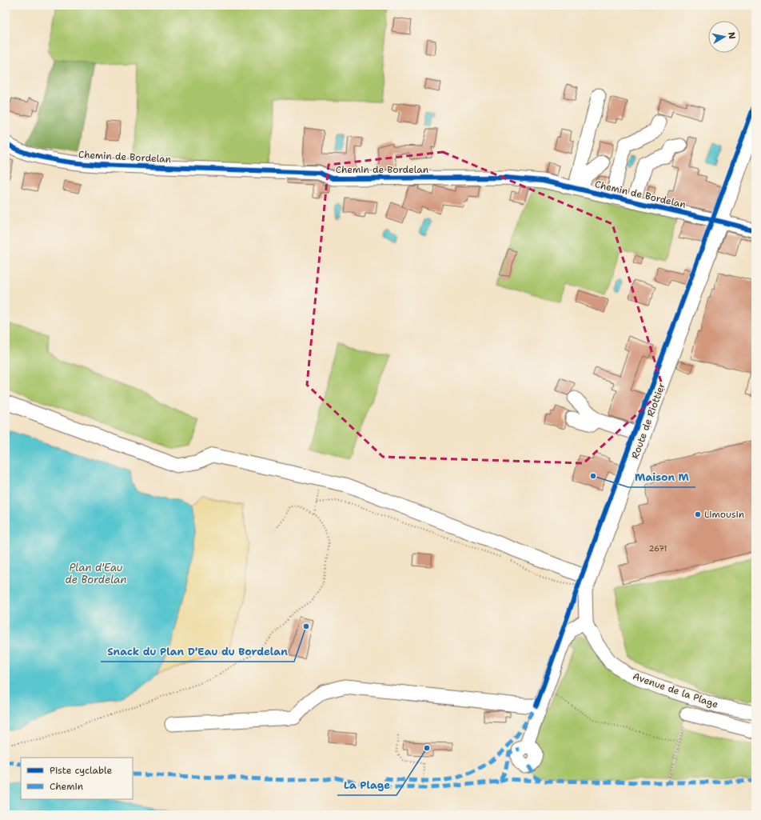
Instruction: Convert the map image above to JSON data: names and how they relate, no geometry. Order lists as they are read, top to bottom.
{
  "streets": {
    "street": ["Chemin de Bordelan", "Route de Riottier", "Avenue de la Plage"]
  },
  "crossings": [
    ["Chemin de Bordelan", "Route de Riottier"],
    ["Route de Riottier", "Avenue de la Plage"]
  ],
  "water": ["Plan d'Eau de Bordelan"],
  "places": [
    "Maison M",
    "Limousin",
    "Snack du Plan D'Eau du Bordelan",
    "La Plage"
  ],
  "house_numbers": ["2671"],
  "legend": ["Piste cyclable", "Chemin"],
  "north": "right"
}
